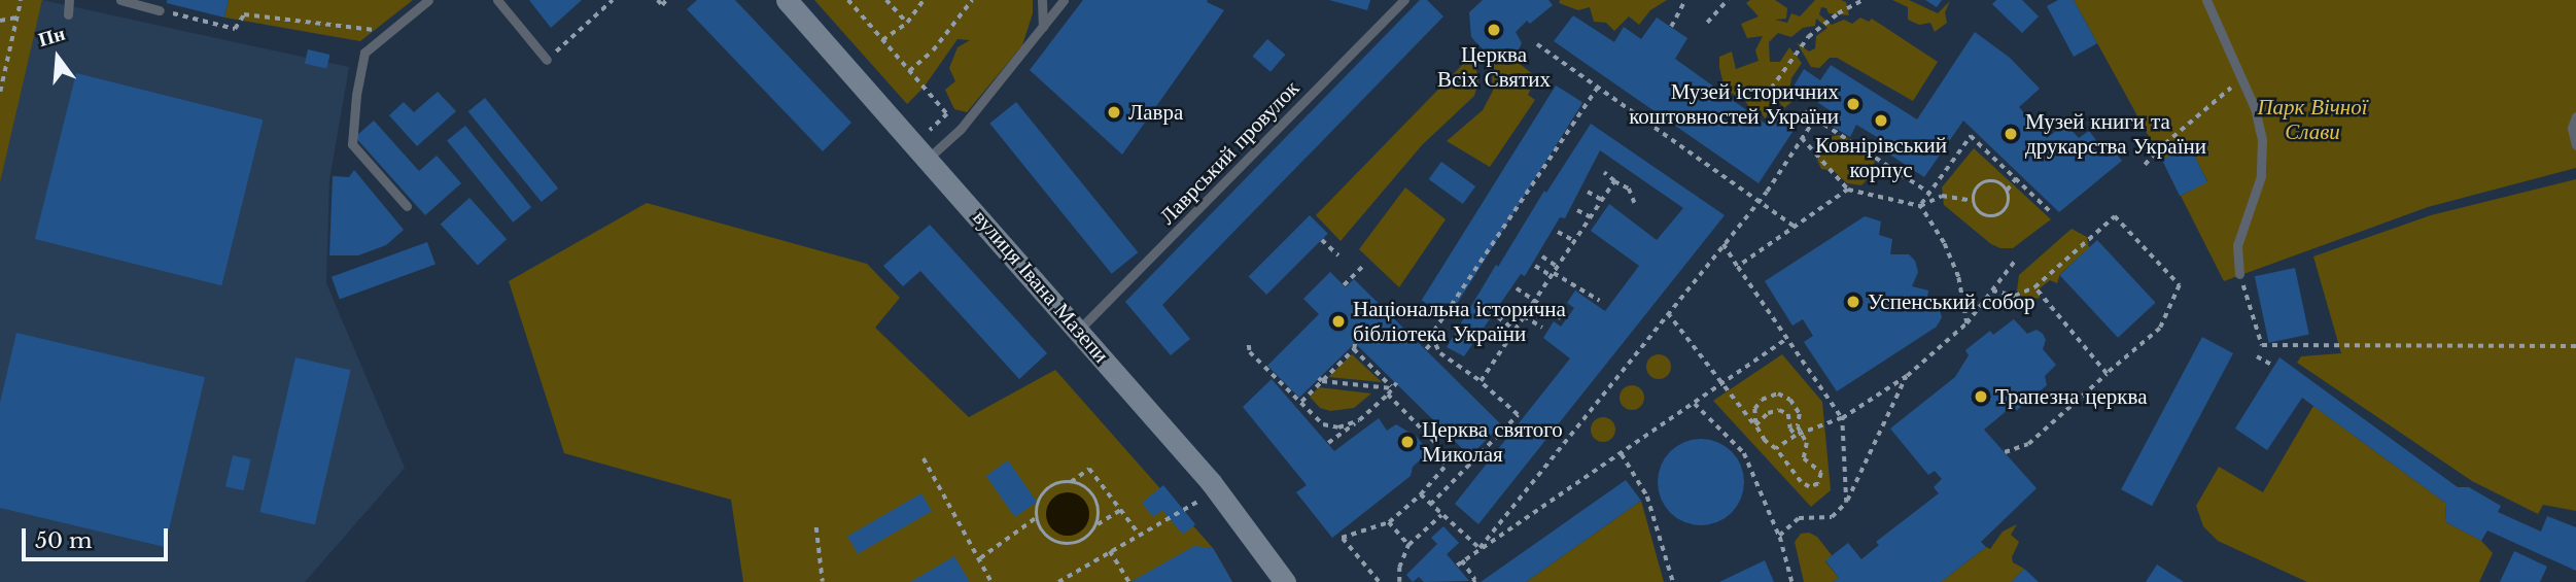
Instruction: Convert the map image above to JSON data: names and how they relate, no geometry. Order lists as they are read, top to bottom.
{
  "streets": {
    "main road": ["вулиця Івана Мазепи"],
    "lane": ["Лаврський провулок"]
  },
  "crossings": [
    ["Лаврський провулок", "вулиця Івана Мазепи"]
  ],
  "parks": ["Парк Вічної Слави"],
  "places": [
    "Церква Всіх Святих",
    "Музей історичних коштовностей України",
    "Лавра",
    "Ковнірівський корпус",
    "Музей книги та друкарства України",
    "Успенський собор",
    "Національна історична бібліотека України",
    "Трапезна церква",
    "Церква святого Миколая"
  ],
  "scale_bar": "50 m",
  "north": "top"
}
